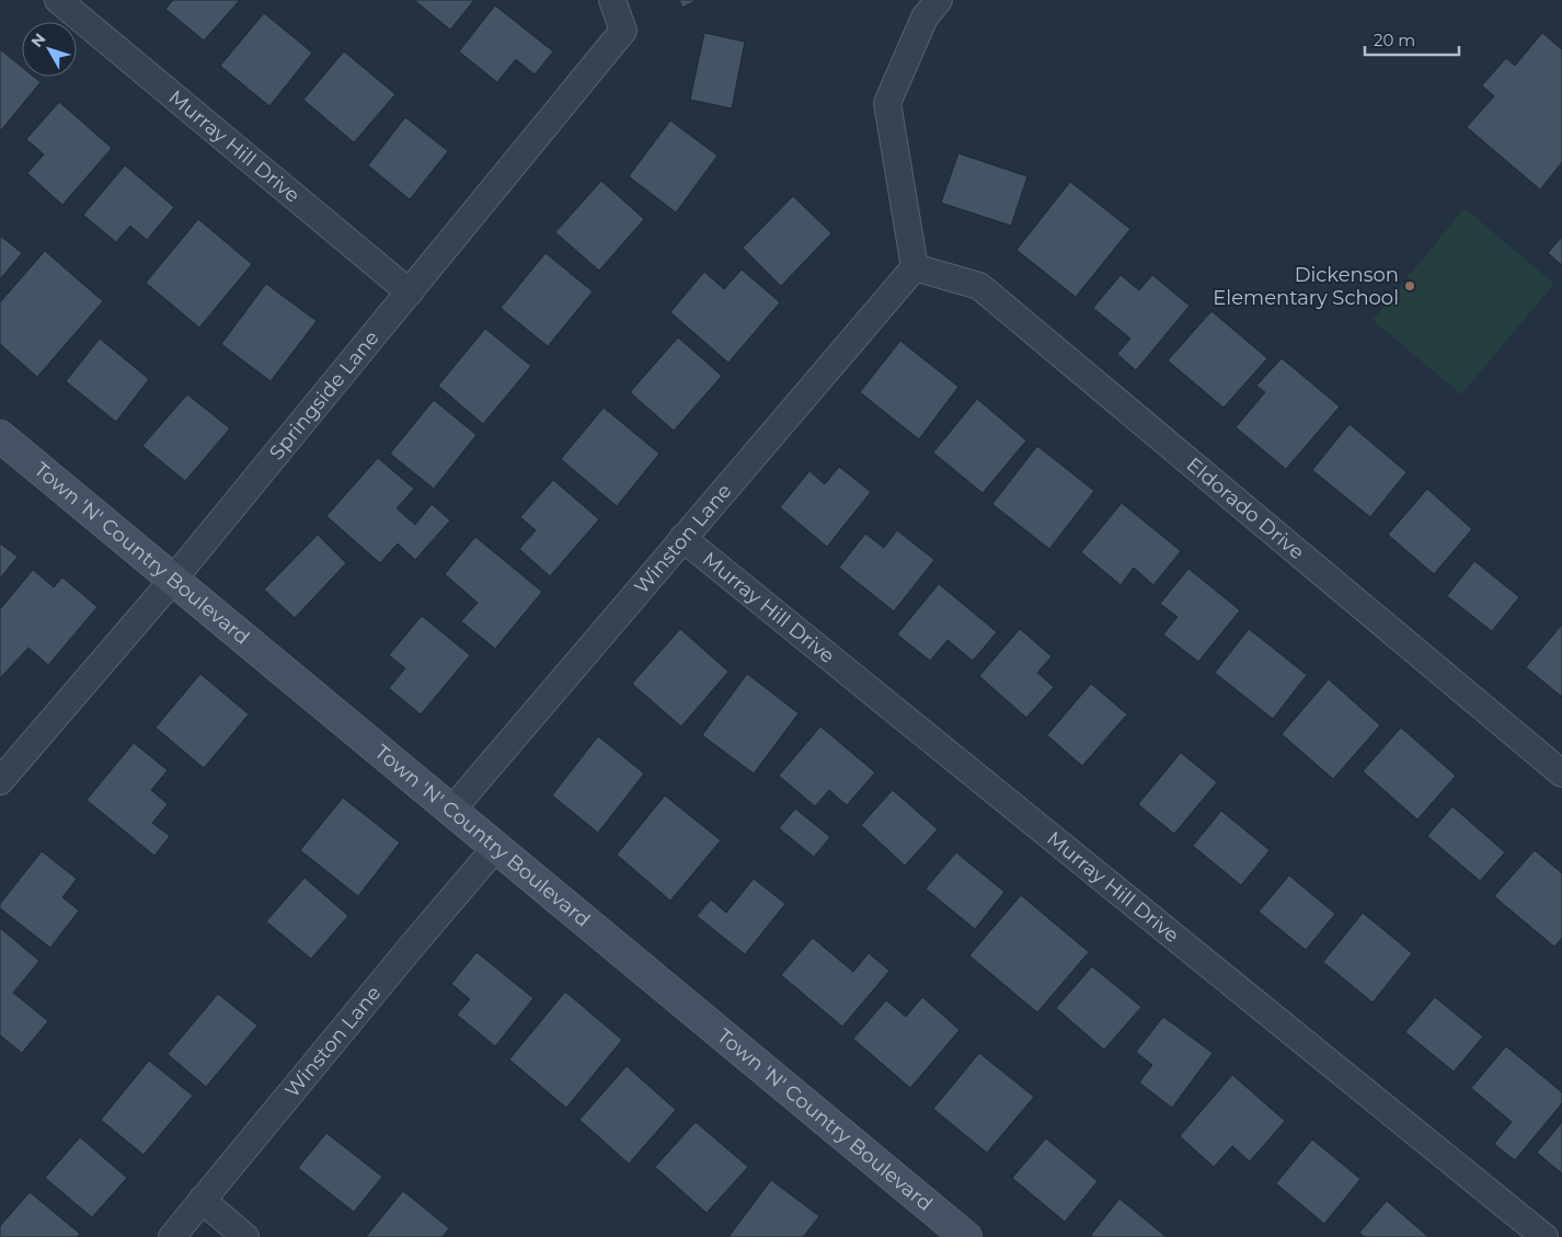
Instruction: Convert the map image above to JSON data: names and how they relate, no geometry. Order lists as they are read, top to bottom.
{
  "streets": {
    "street": [
      "Murray Hill Drive",
      "Springside Lane",
      "Eldorado Drive",
      "Winston Lane",
      "Town 'N' Country Boulevard"
    ]
  },
  "crossings": [
    ["Murray Hill Drive", "Springside Lane"],
    ["Murray Hill Drive", "Winston Lane"],
    ["Springside Lane", "Town 'N' Country Boulevard"],
    ["Eldorado Drive", "Winston Lane"],
    ["Winston Lane", "Town 'N' Country Boulevard"]
  ],
  "places": ["Dickenson Elementary School"],
  "scale_bar": "20 m",
  "north": "top left"
}
